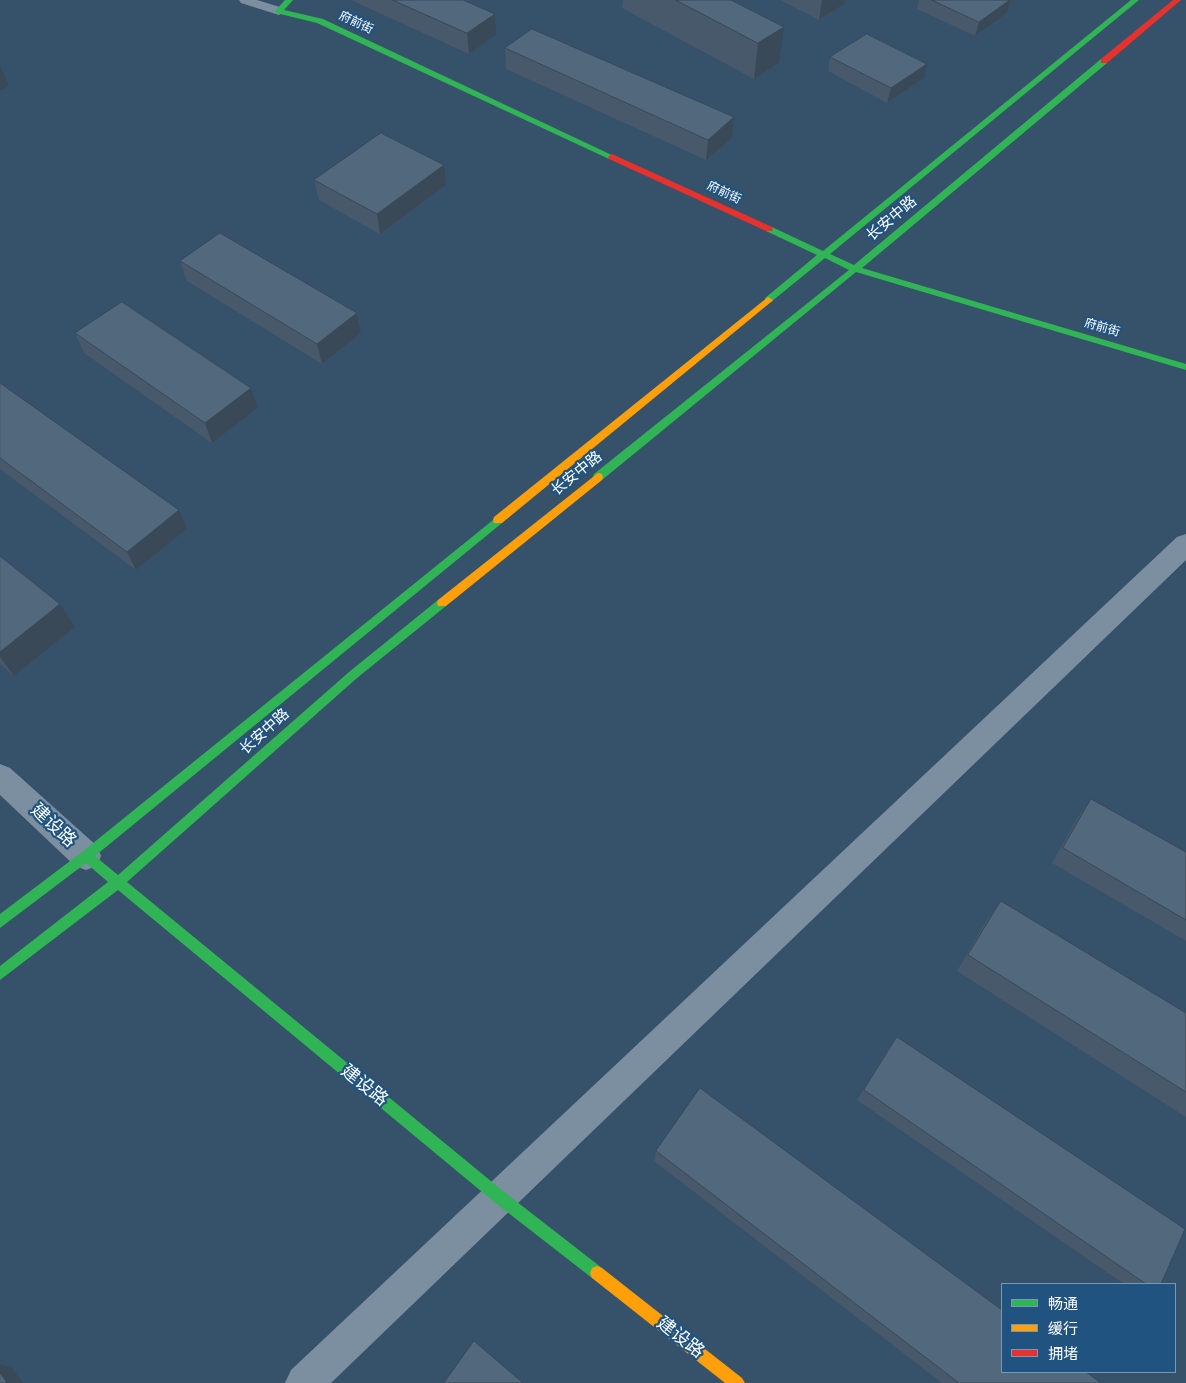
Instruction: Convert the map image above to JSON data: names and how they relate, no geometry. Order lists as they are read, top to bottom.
{
  "streets": {
    "main road": ["府前街", "长安中路", "建设路"]
  },
  "crossings": [
    ["府前街", "长安中路"],
    ["长安中路", "建设路"]
  ],
  "legend": ["畅通", "缓行", "拥堵"]
}
